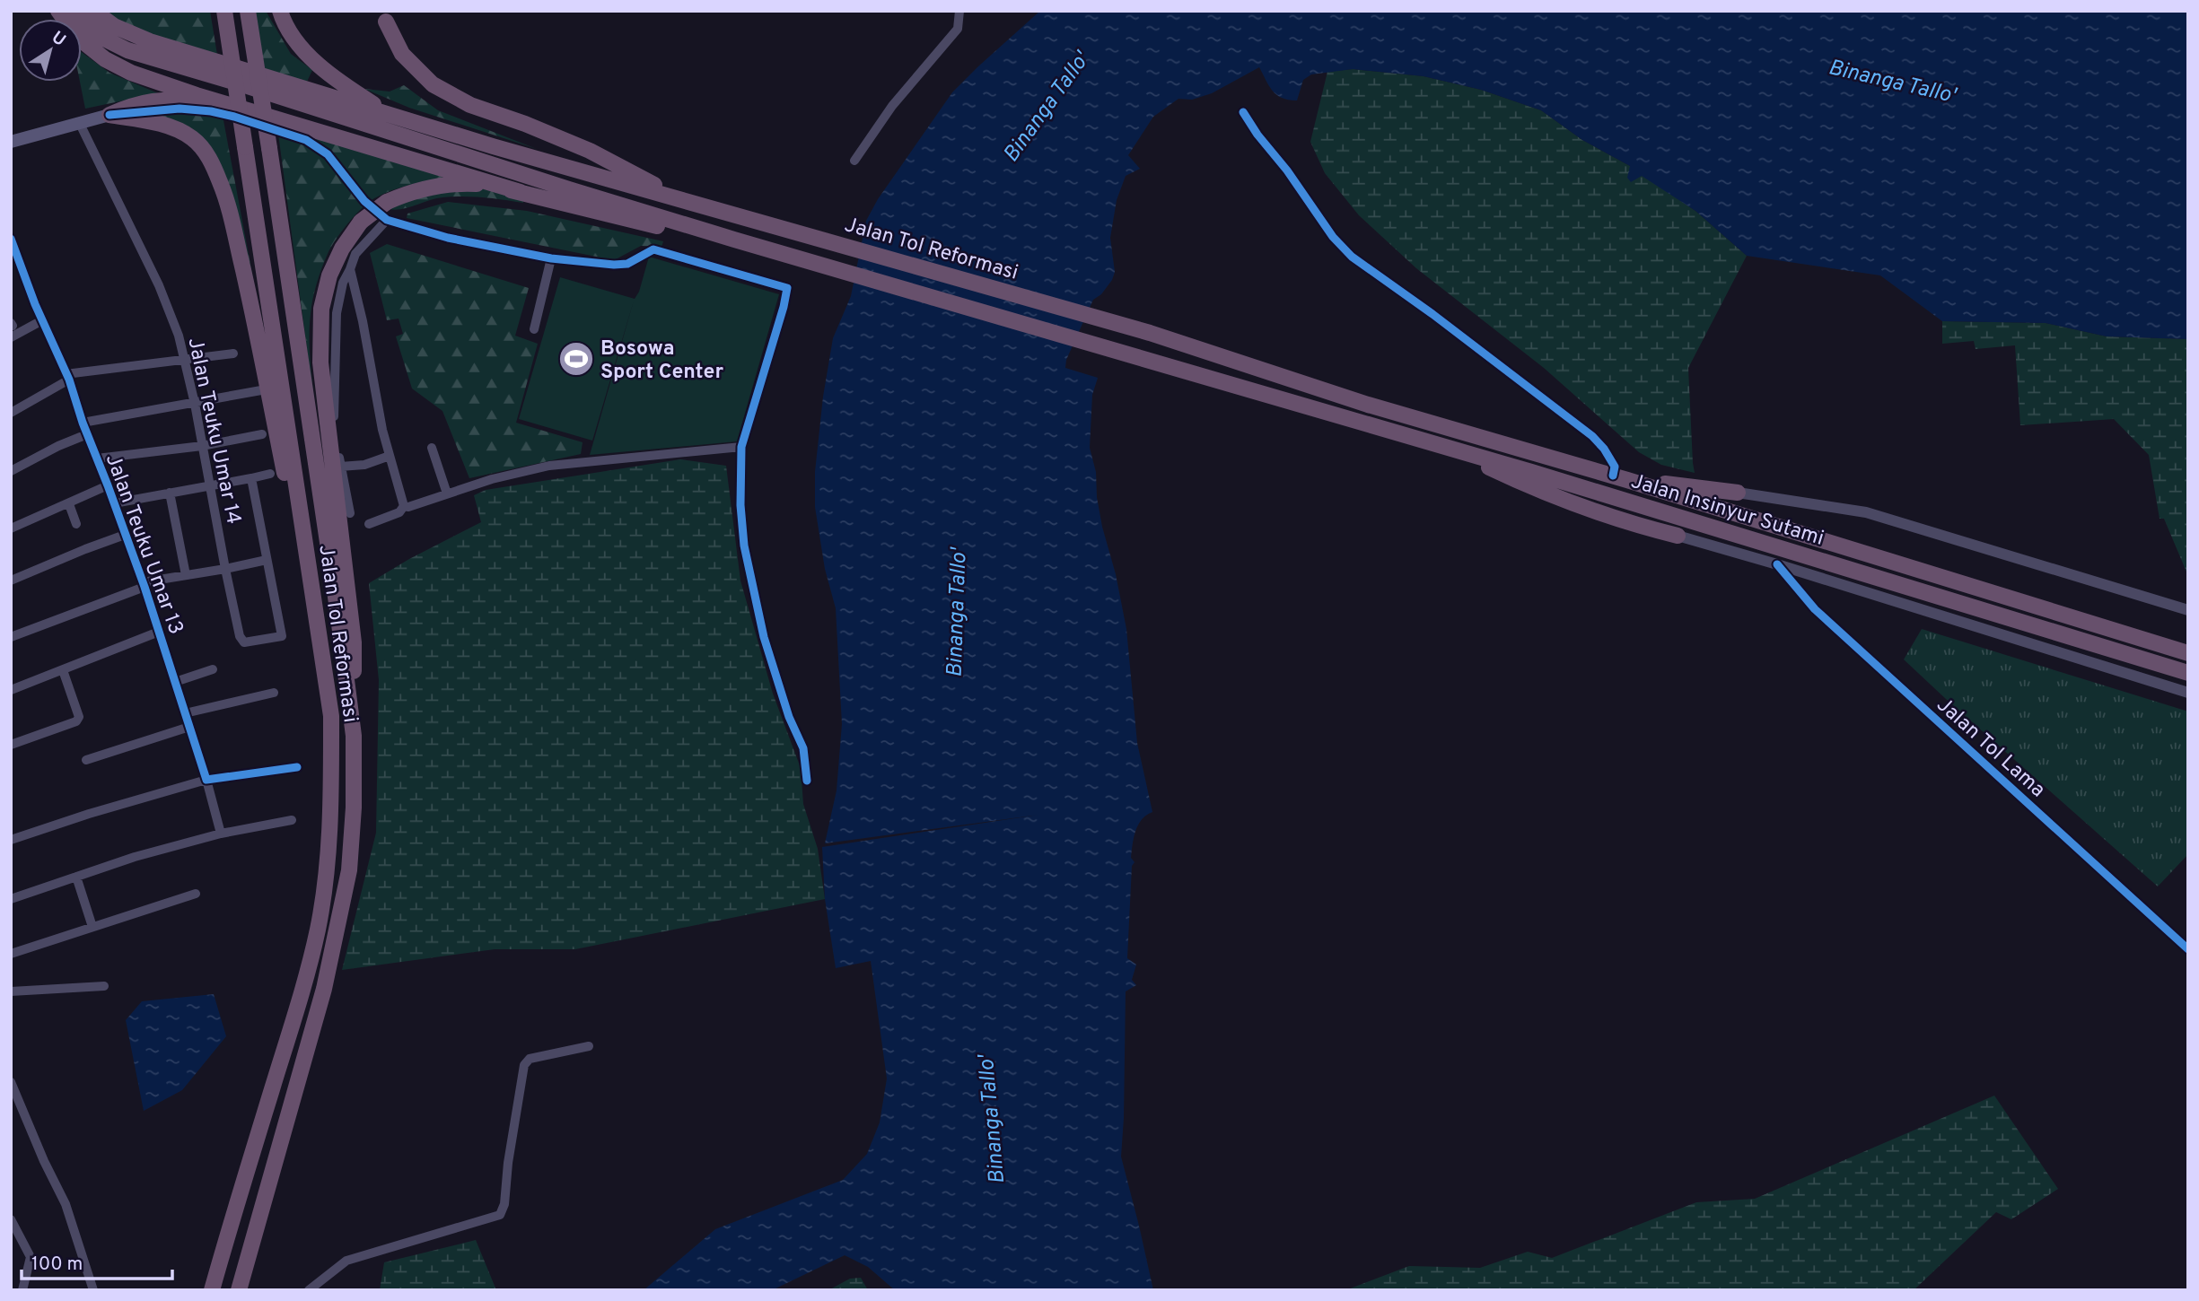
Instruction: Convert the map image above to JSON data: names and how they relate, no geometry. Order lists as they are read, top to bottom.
{
  "streets": {
    "highway": ["Jalan Tol Reformasi", "Jalan Insinyur Sutami"],
    "street": ["Jalan Teuku Umar 14", "Jalan Teuku Umar 13", "Jalan Tol Lama"]
  },
  "crossings": [
    ["Jalan Tol Reformasi", "Jalan Insinyur Sutami"]
  ],
  "water": ["Binanga Tallo'"],
  "places": {
    "sports": ["Bosowa Sport Center"]
  },
  "scale_bar": "100 m",
  "north": "top right"
}
